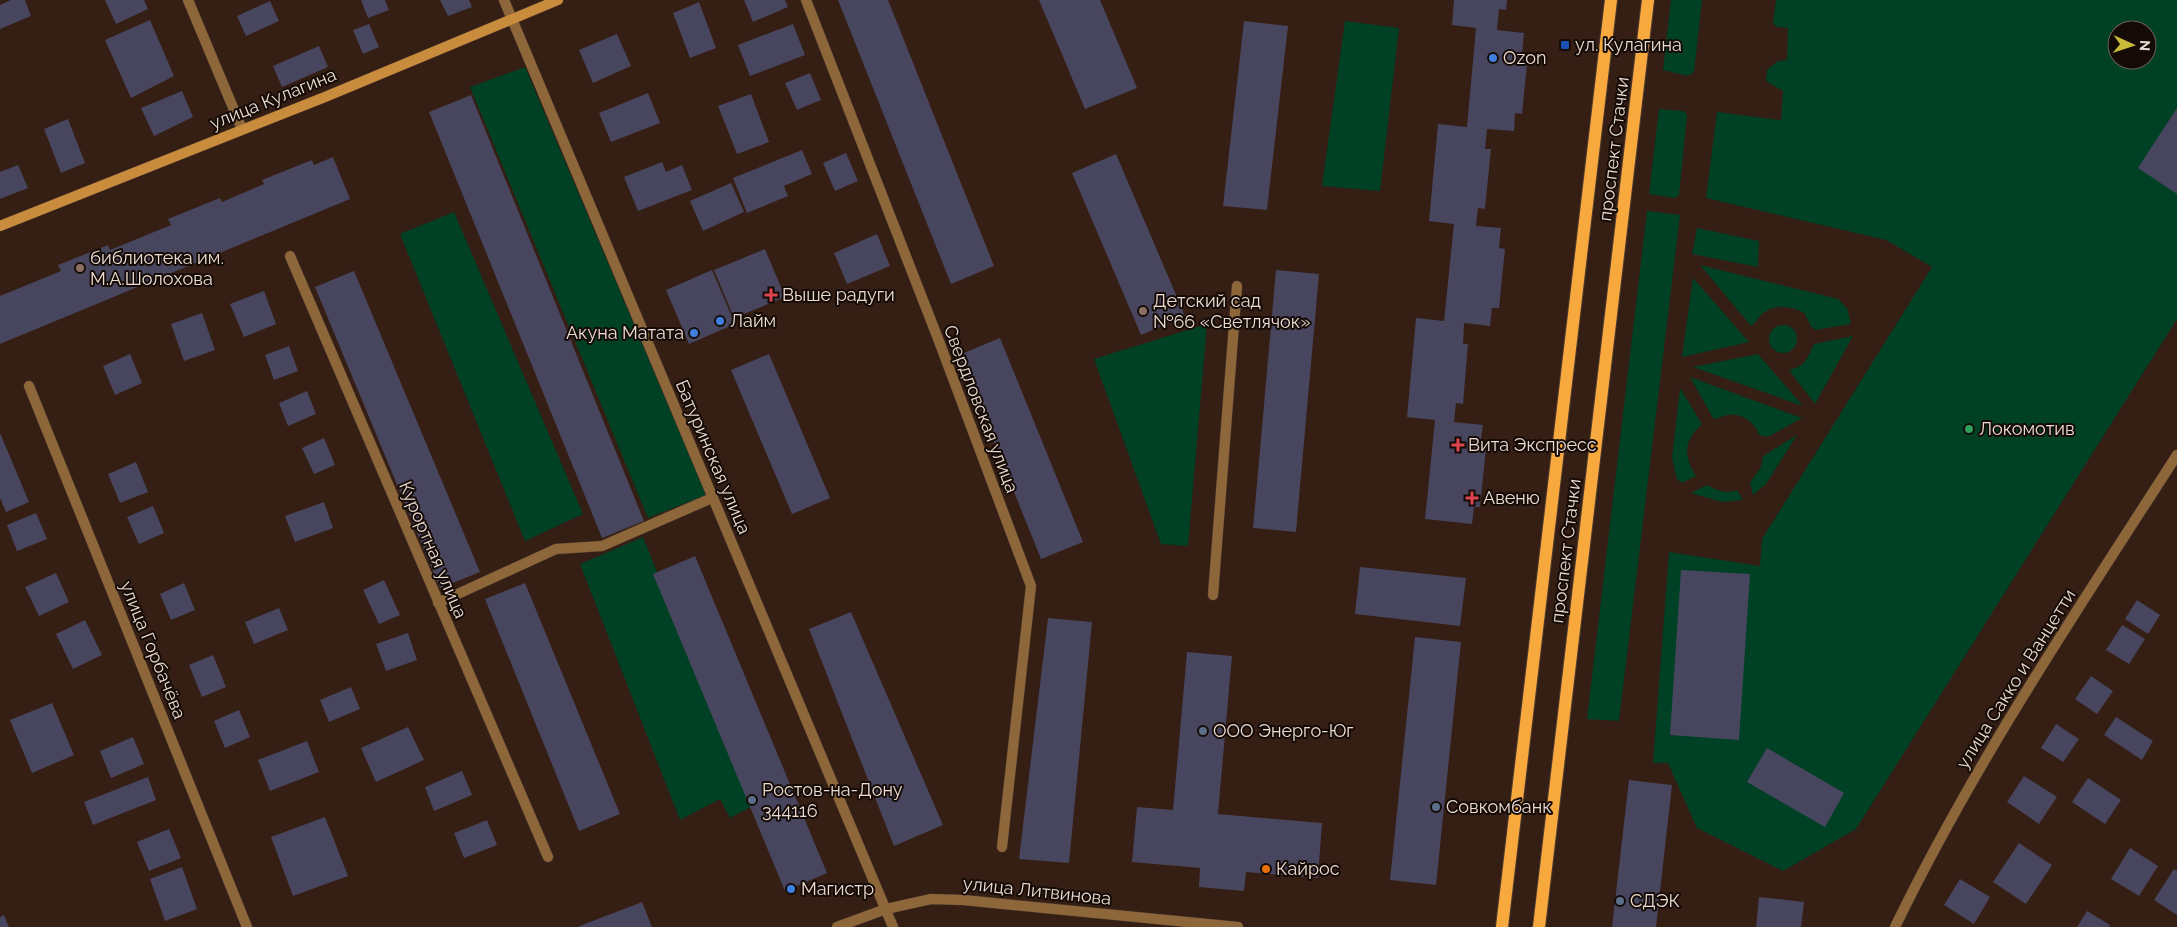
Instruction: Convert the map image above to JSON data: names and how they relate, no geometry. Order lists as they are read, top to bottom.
{
  "streets": {
    "main road": ["проспект Стачки"],
    "street": [
      "улица Кулагина",
      "Свердловская улица",
      "Батуринская улица",
      "Курортная улица",
      "улица Горбачёва",
      "улица Сакко и Ванцетти",
      "улица Литвинова"
    ]
  },
  "crossings": [
    ["улица Кулагина", "Батуринская улица"],
    ["Батуринская улица", "улица Литвинова"]
  ],
  "places": {
    "transit": ["ул. Кулагина"],
    "other": [
      "Ozon",
      "библиотека им. М.А.Шолохова",
      "Детский сад №66 «Светлячок»",
      "Лайм",
      "Акуна Матата",
      "Локомотив",
      "ООО Энерго-Юг",
      "Ростов-на-Дону 344116",
      "Совкомбанк",
      "Кайрос",
      "Магистр",
      "СДЭК"
    ],
    "health": ["Выше радуги", "Вита Экспресс", "Авеню"]
  },
  "north": "right"
}
